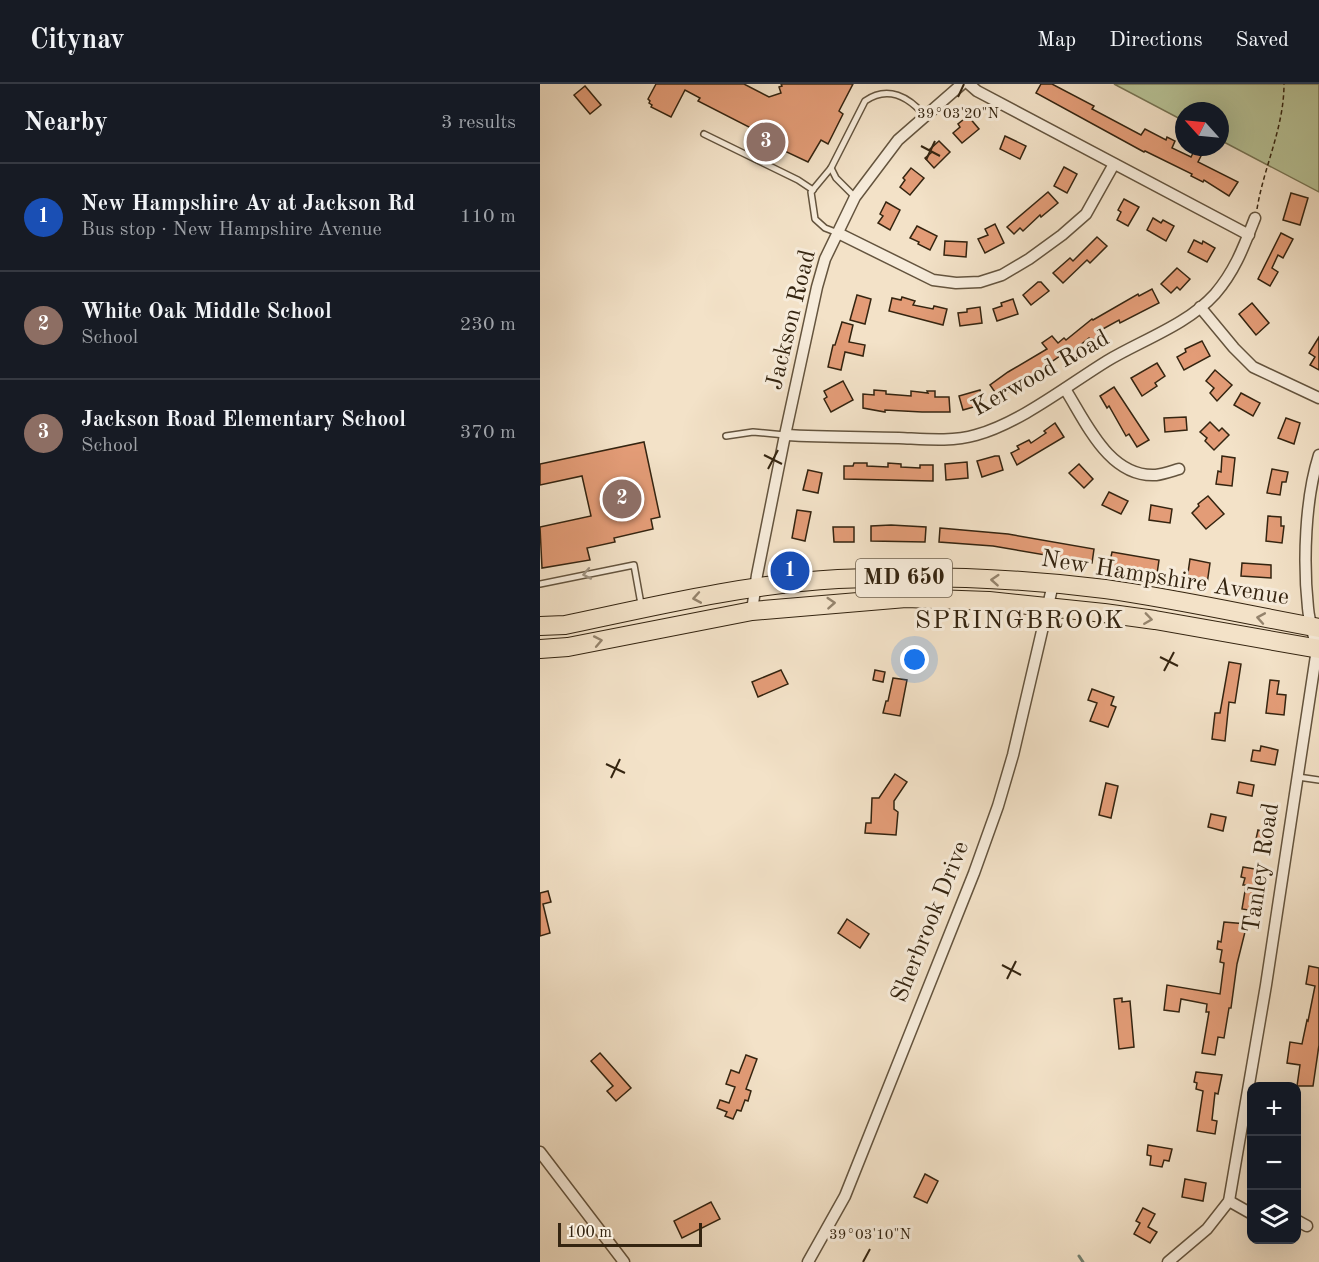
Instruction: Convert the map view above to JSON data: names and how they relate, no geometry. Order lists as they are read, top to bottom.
{
  "streets": {
    "main road": ["MD 650", "New Hampshire Avenue"],
    "street": [
      "Jackson Road",
      "Kerwood Road",
      "Tanley Road",
      "Sherbrook Drive"
    ]
  },
  "crossings": [
    ["Jackson Road", "Kerwood Road"],
    ["Jackson Road", "New Hampshire Avenue"],
    ["New Hampshire Avenue", "Tanley Road"],
    ["New Hampshire Avenue", "Sherbrook Drive"]
  ],
  "districts": ["SPRINGBROOK"],
  "scale_bar": "100 m",
  "north": "top left",
  "page": {
    "header": "Citynav",
    "nav": ["Map", "Directions", "Saved"],
    "heading": ["Nearby", "3 results"],
    "pins": ["3", "2", "1"],
    "list": [
      {
        "mark": "1",
        "name": "New Hampshire Av at Jackson Rd",
        "note": "Bus stop · New Hampshire Avenue",
        "value": "110 m"
      },
      {
        "mark": "2",
        "name": "White Oak Middle School",
        "note": "School",
        "value": "230 m"
      },
      {
        "mark": "3",
        "name": "Jackson Road Elementary School",
        "note": "School",
        "value": "370 m"
      }
    ],
    "map_buttons": ["+", "−"],
    "scale": "100 m"
  },
  "coordinates": ["39°03'20\"N", "39°03'10\"N"]
}
